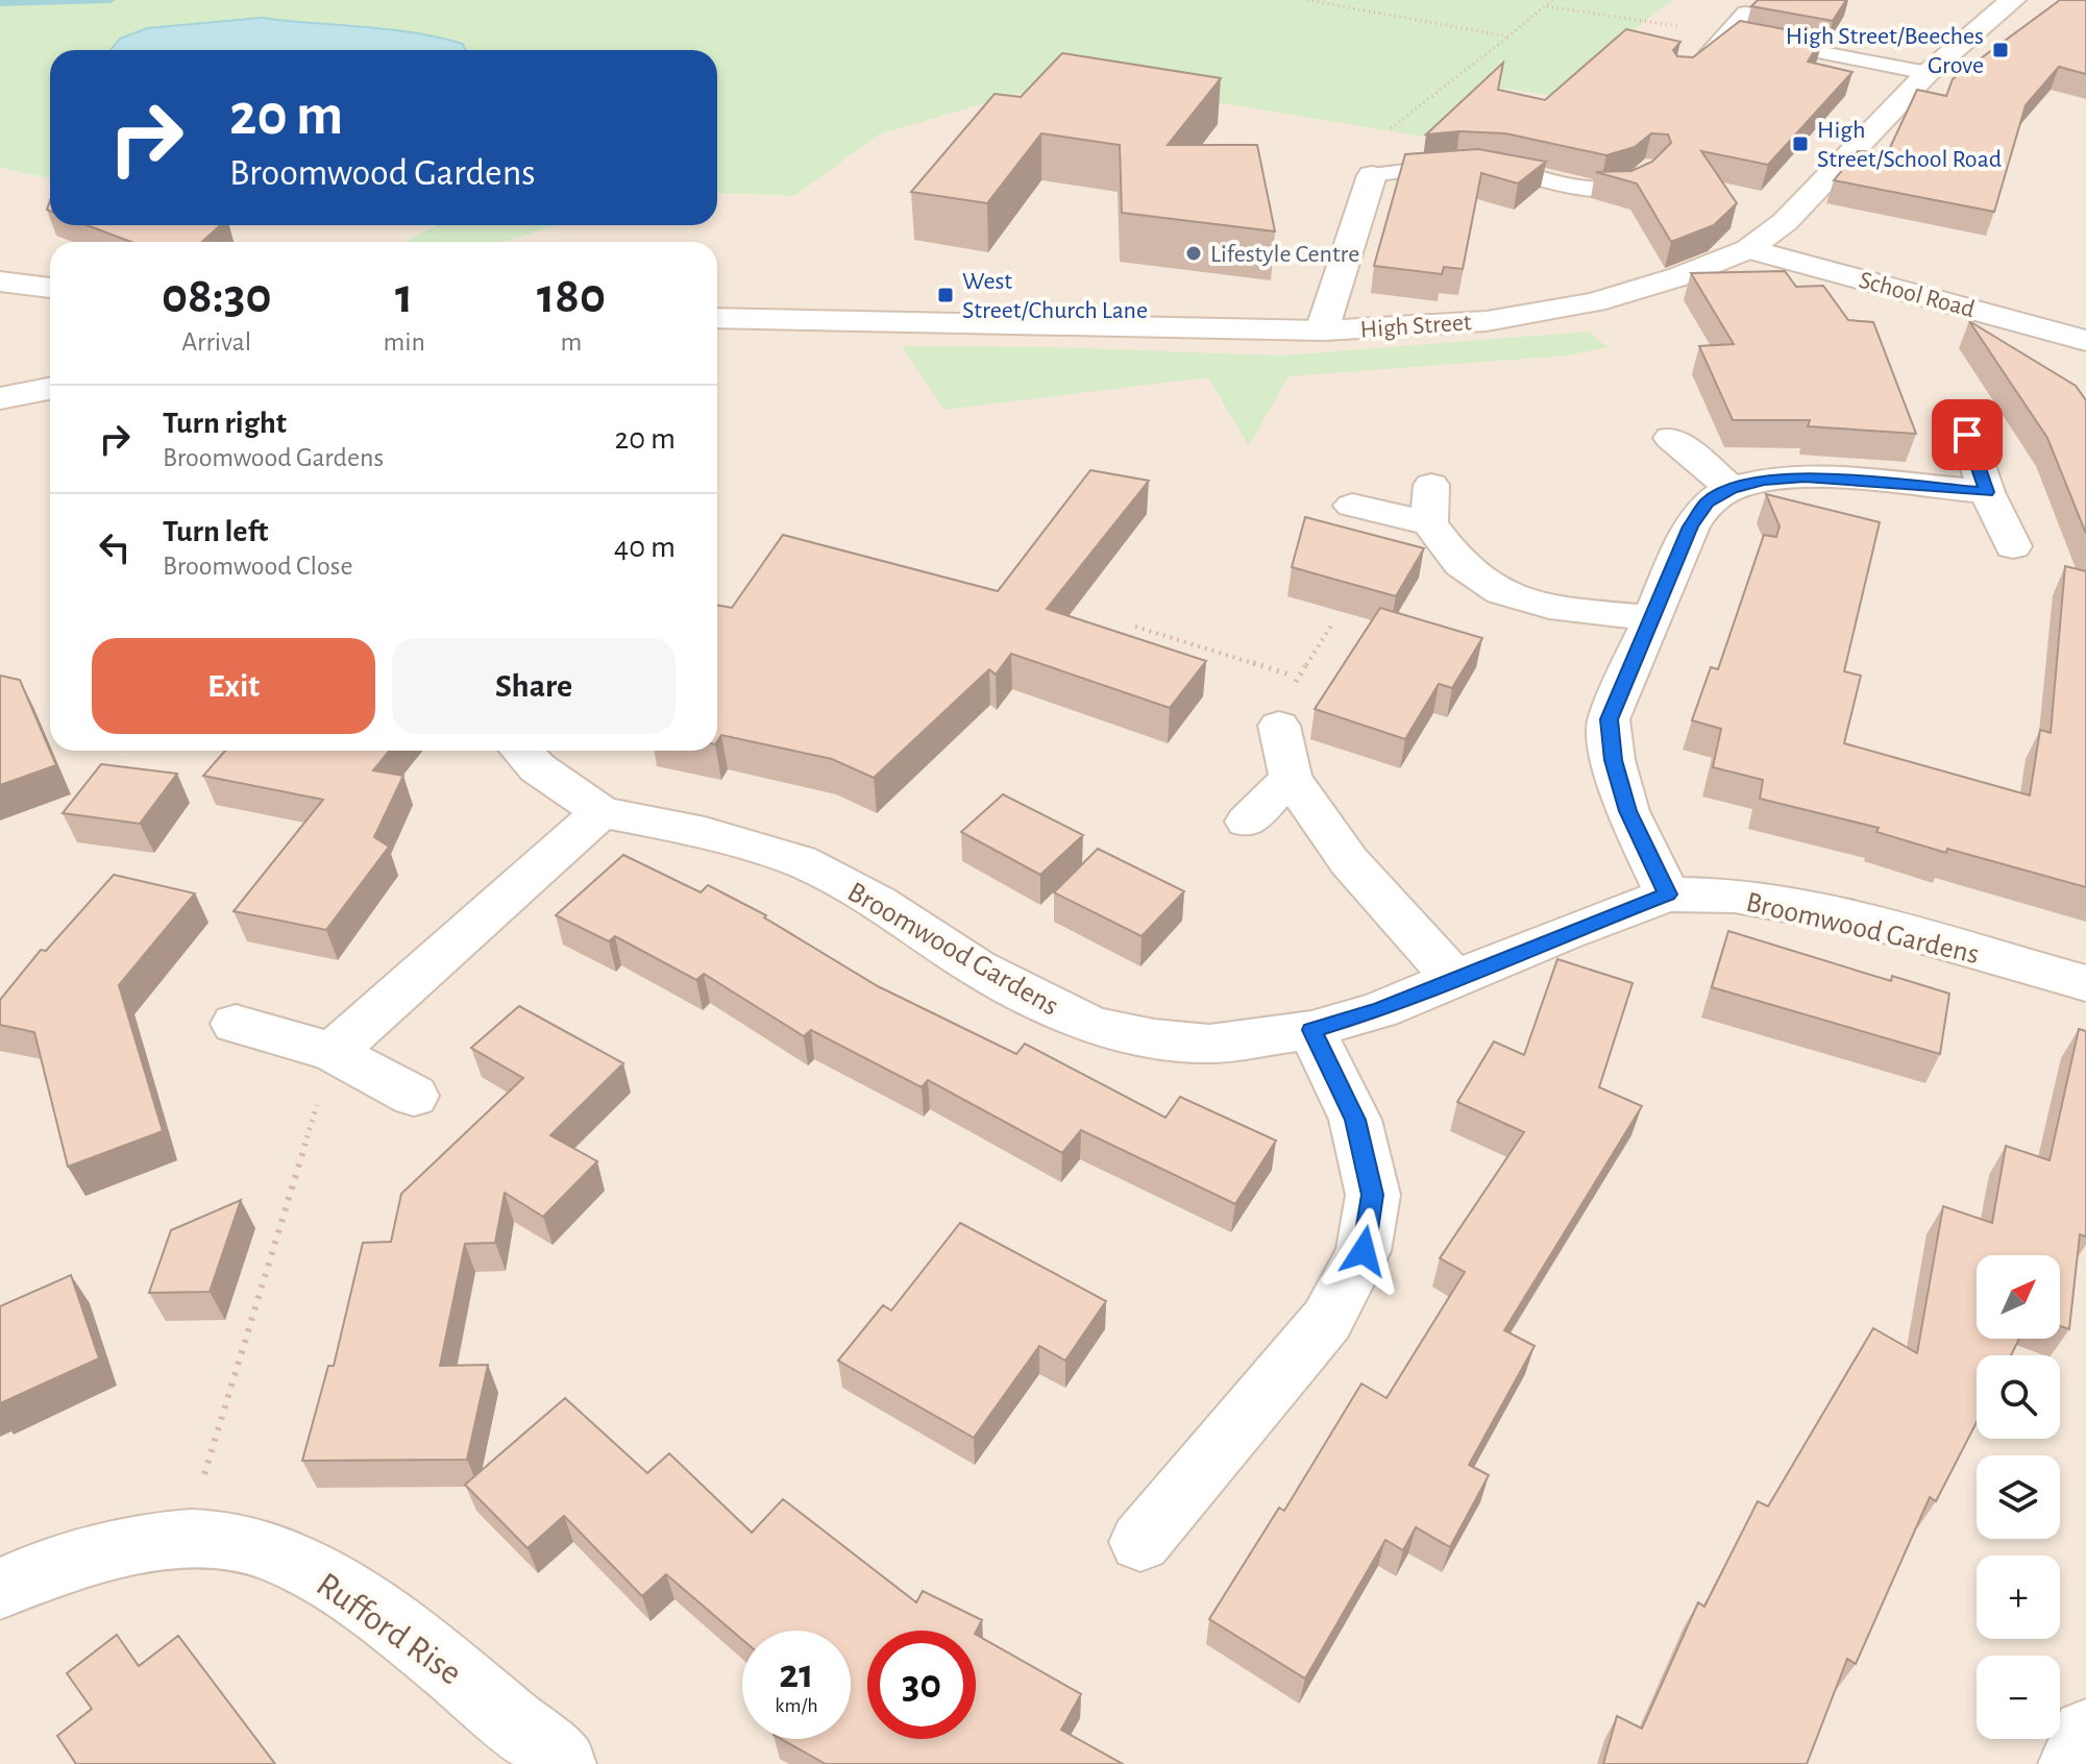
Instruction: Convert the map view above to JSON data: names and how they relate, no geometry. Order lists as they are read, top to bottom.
{
  "streets": {
    "street": [
      "School Road",
      "High Street",
      "Broomwood Gardens",
      "Rufford Rise"
    ]
  },
  "crossings": [
    ["School Road", "High Street"]
  ],
  "places": {
    "transit": ["High Street/Beeches Grove", "High Street/School Road", "West Street/Church Lane"],
    "other": ["Lifestyle Centre"]
  },
  "north": "top right",
  "page": {
    "turn": ["20 m", "Broomwood Gardens"],
    "eta": [
      "08:30",
      "Arrival",
      "1",
      "min",
      "180",
      "m"
    ],
    "list": [
      {
        "name": "Turn right",
        "note": "Broomwood Gardens",
        "value": "20 m"
      },
      {
        "name": "Turn left",
        "note": "Broomwood Close",
        "value": "40 m"
      }
    ],
    "buttons": ["Exit", "Share"],
    "map_buttons": ["+", "−"],
    "speed": "21 km/h",
    "limit": "30"
  }
}
